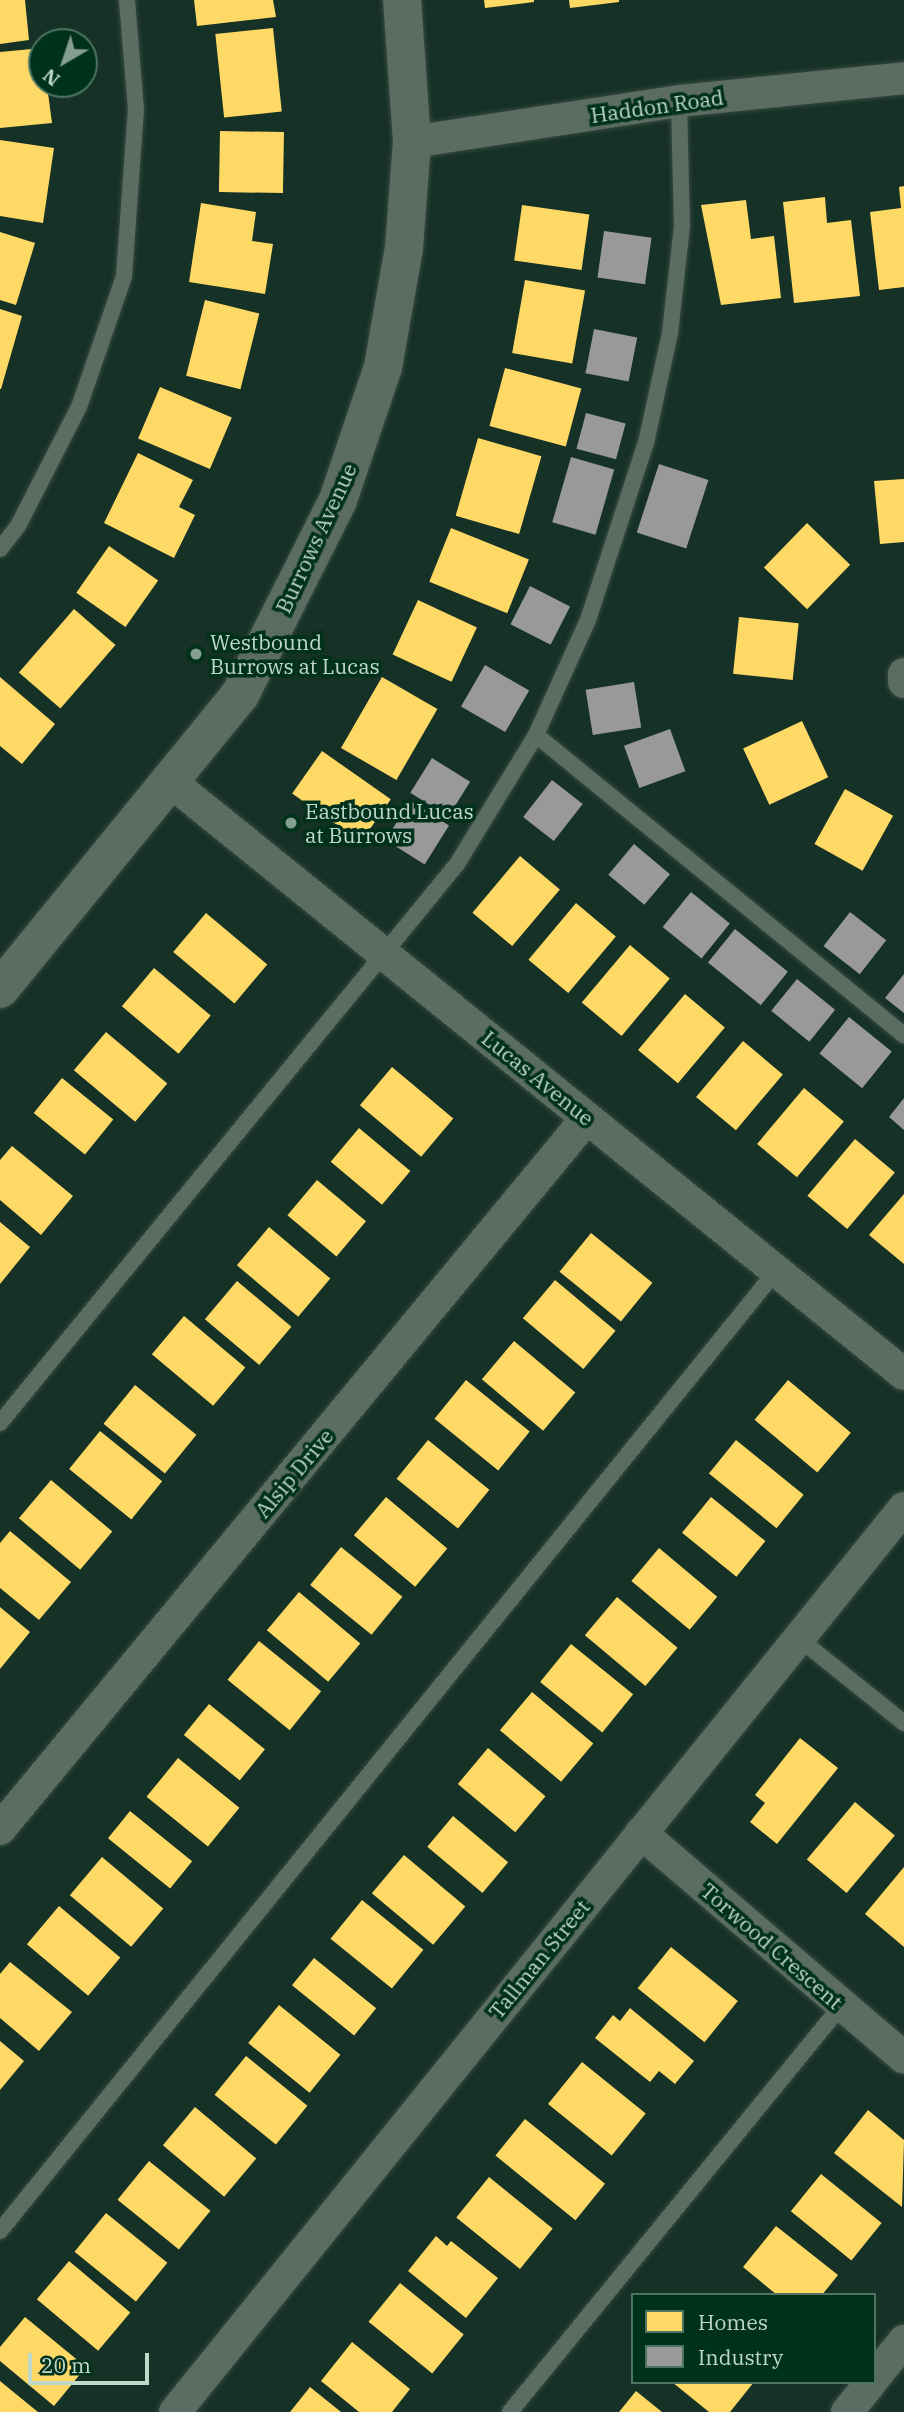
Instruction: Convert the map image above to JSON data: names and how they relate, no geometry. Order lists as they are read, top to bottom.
{
  "streets": {
    "street": [
      "Haddon Road",
      "Burrows Avenue",
      "Lucas Avenue",
      "Alsip Drive",
      "Torwood Crescent",
      "Tallman Street"
    ]
  },
  "crossings": [
    ["Haddon Road", "Burrows Avenue"],
    ["Burrows Avenue", "Lucas Avenue"],
    ["Lucas Avenue", "Alsip Drive"],
    ["Torwood Crescent", "Tallman Street"]
  ],
  "places": ["Westbound Burrows at Lucas", "Eastbound Lucas at Burrows"],
  "legend": ["Homes", "Industry"],
  "scale_bar": "20 m",
  "north": "bottom left"
}
